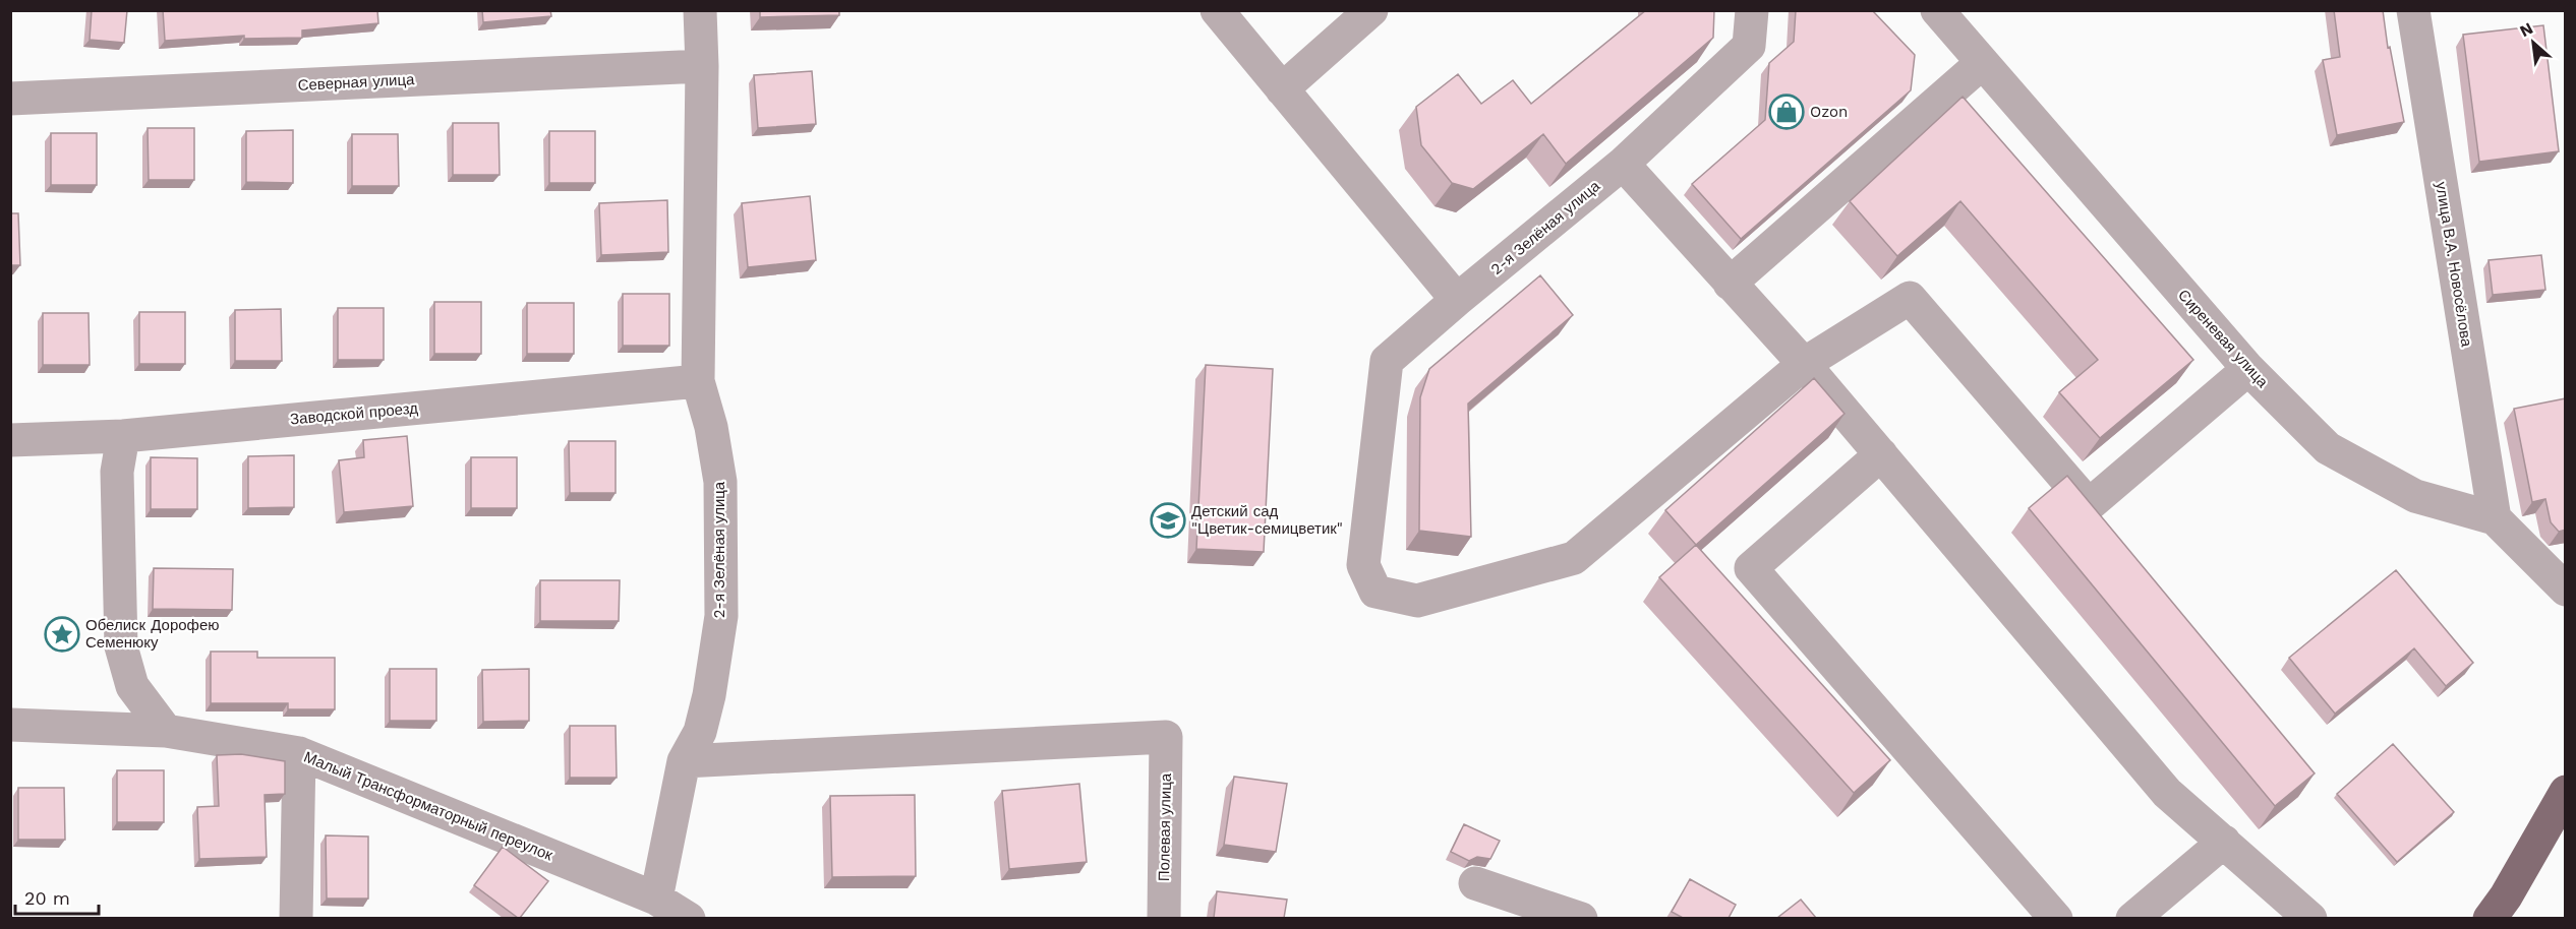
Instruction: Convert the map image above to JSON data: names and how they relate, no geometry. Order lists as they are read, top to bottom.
{
  "streets": {
    "street": [
      "Северная улица",
      "2-я Зелёная улица",
      "улица В.А. Новосёлова",
      "Сиреневая улица",
      "Заводской проезд",
      "Малый Трансформаторный переулок",
      "Полевая улица"
    ]
  },
  "crossings": [
    ["Северная улица", "2-я Зелёная улица"],
    ["2-я Зелёная улица", "Заводской проезд"],
    ["2-я Зелёная улица", "Малый Трансформаторный переулок"],
    ["2-я Зелёная улица", "Полевая улица"],
    ["улица В.А. Новосёлова", "Сиреневая улица"]
  ],
  "places": {
    "shop": ["Ozon"],
    "school or university": ["Детский сад \"Цветик-семицветик\""],
    "place": ["Обелиск Дорофею Семенюку"]
  },
  "scale_bar": "20 m",
  "north": "top left"
}
